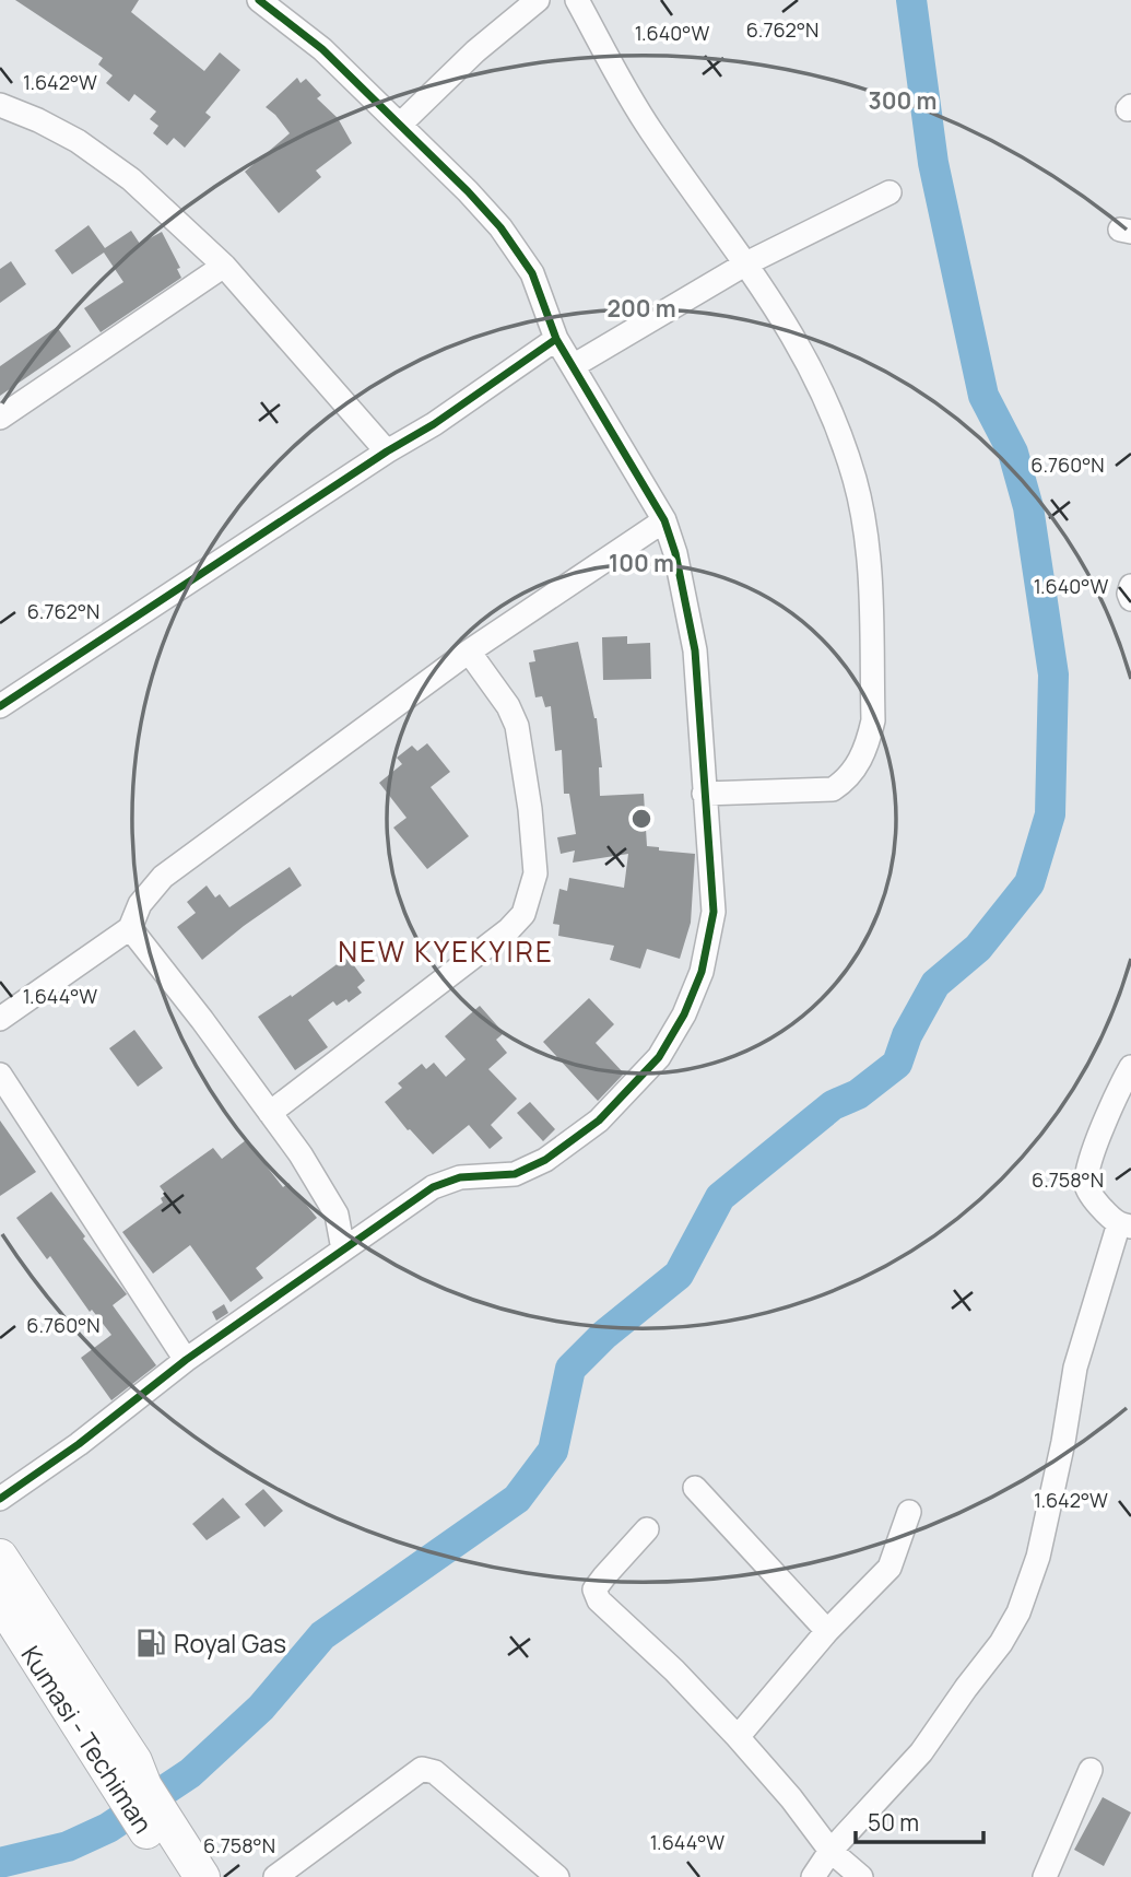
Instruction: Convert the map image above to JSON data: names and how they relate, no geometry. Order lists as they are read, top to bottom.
{
  "streets": {
    "highway": ["Kumasi - Techiman"]
  },
  "districts": ["NEW KYEKYIRE"],
  "places": {
    "fuel station": ["Royal Gas"]
  },
  "scale_bar": "50 m",
  "coordinates": [
    "6.762°N",
    "1.640°W",
    "1.642°W",
    "6.760°N",
    "1.644°W",
    "6.758°N"
  ],
  "rings": ["300 m", "200 m", "100 m"]
}
